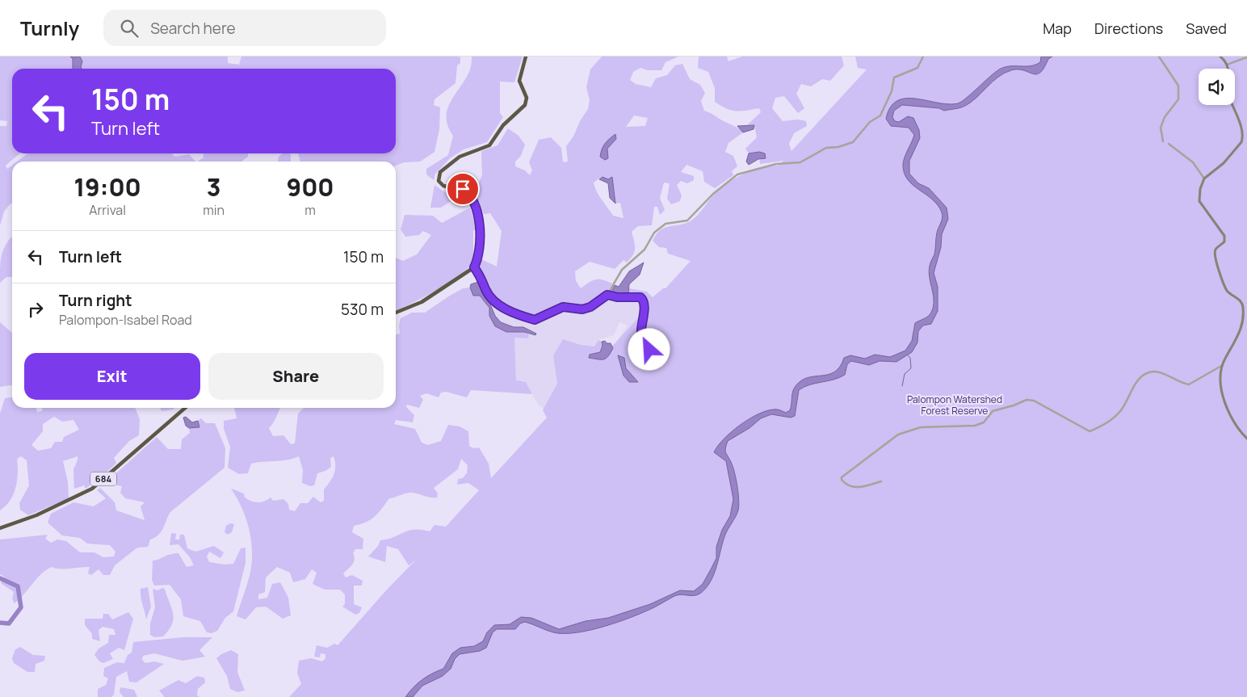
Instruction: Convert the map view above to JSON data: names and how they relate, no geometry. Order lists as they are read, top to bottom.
{
  "streets": {
    "highway": ["684"]
  },
  "parks": ["Palompon Watershed Forest Reserve"],
  "page": {
    "header": "Turnly",
    "search": "Search here",
    "nav": ["Map", "Directions", "Saved"],
    "turn": ["150 m", "Turn left"],
    "eta": [
      "19:00",
      "Arrival",
      "3",
      "min",
      "900",
      "m"
    ],
    "list": [
      {
        "name": "Turn left",
        "value": "150 m"
      },
      {
        "name": "Turn right",
        "note": "Palompon-Isabel Road",
        "value": "530 m"
      }
    ],
    "buttons": ["Exit", "Share"]
  }
}
